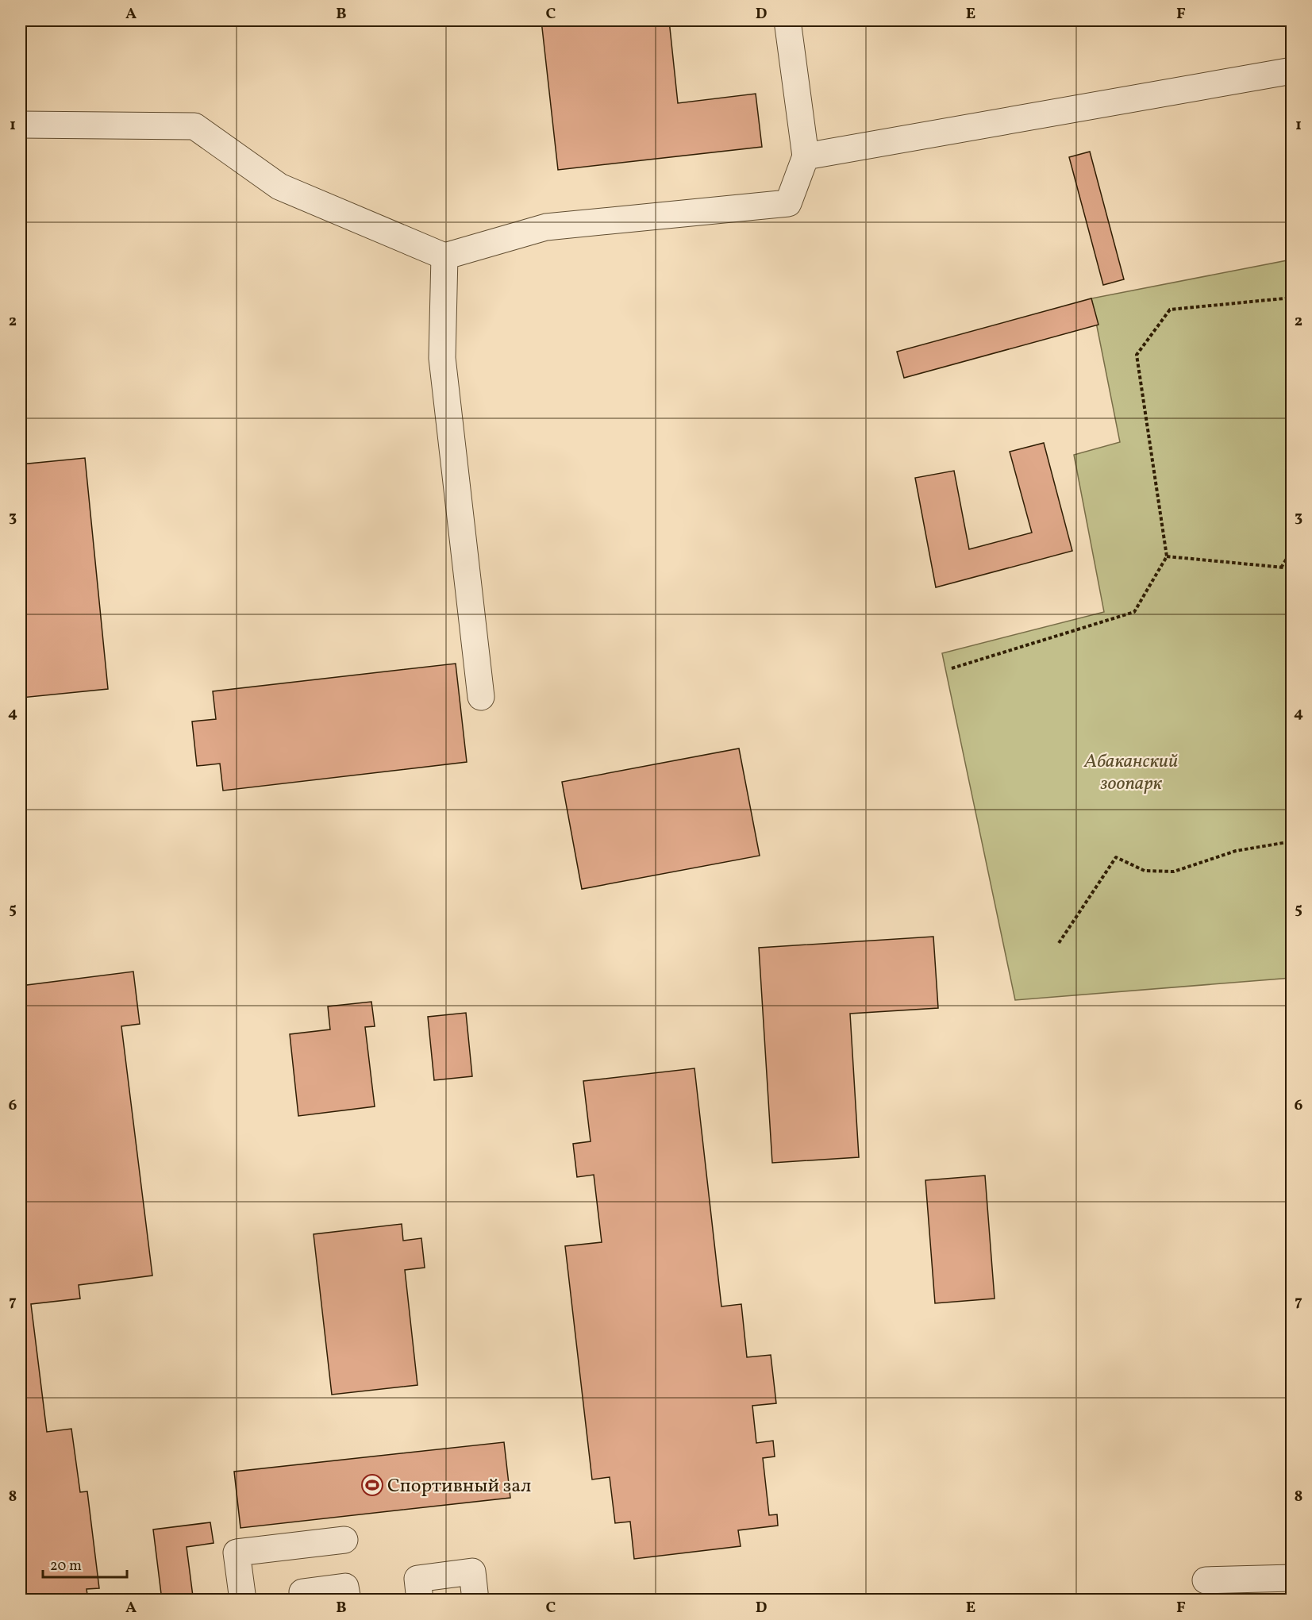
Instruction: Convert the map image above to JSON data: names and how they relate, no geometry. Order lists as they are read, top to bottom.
{
  "parks": ["Абаканский зоопарк"],
  "places": {
    "sports": ["Спортивный зал"]
  },
  "scale_bar": "20 m",
  "grid": {
    "columns": [
      "A",
      "B",
      "C",
      "D",
      "E",
      "F"
    ],
    "rows": [
      "1",
      "2",
      "3",
      "4",
      "5",
      "6",
      "7",
      "8"
    ]
  }
}
